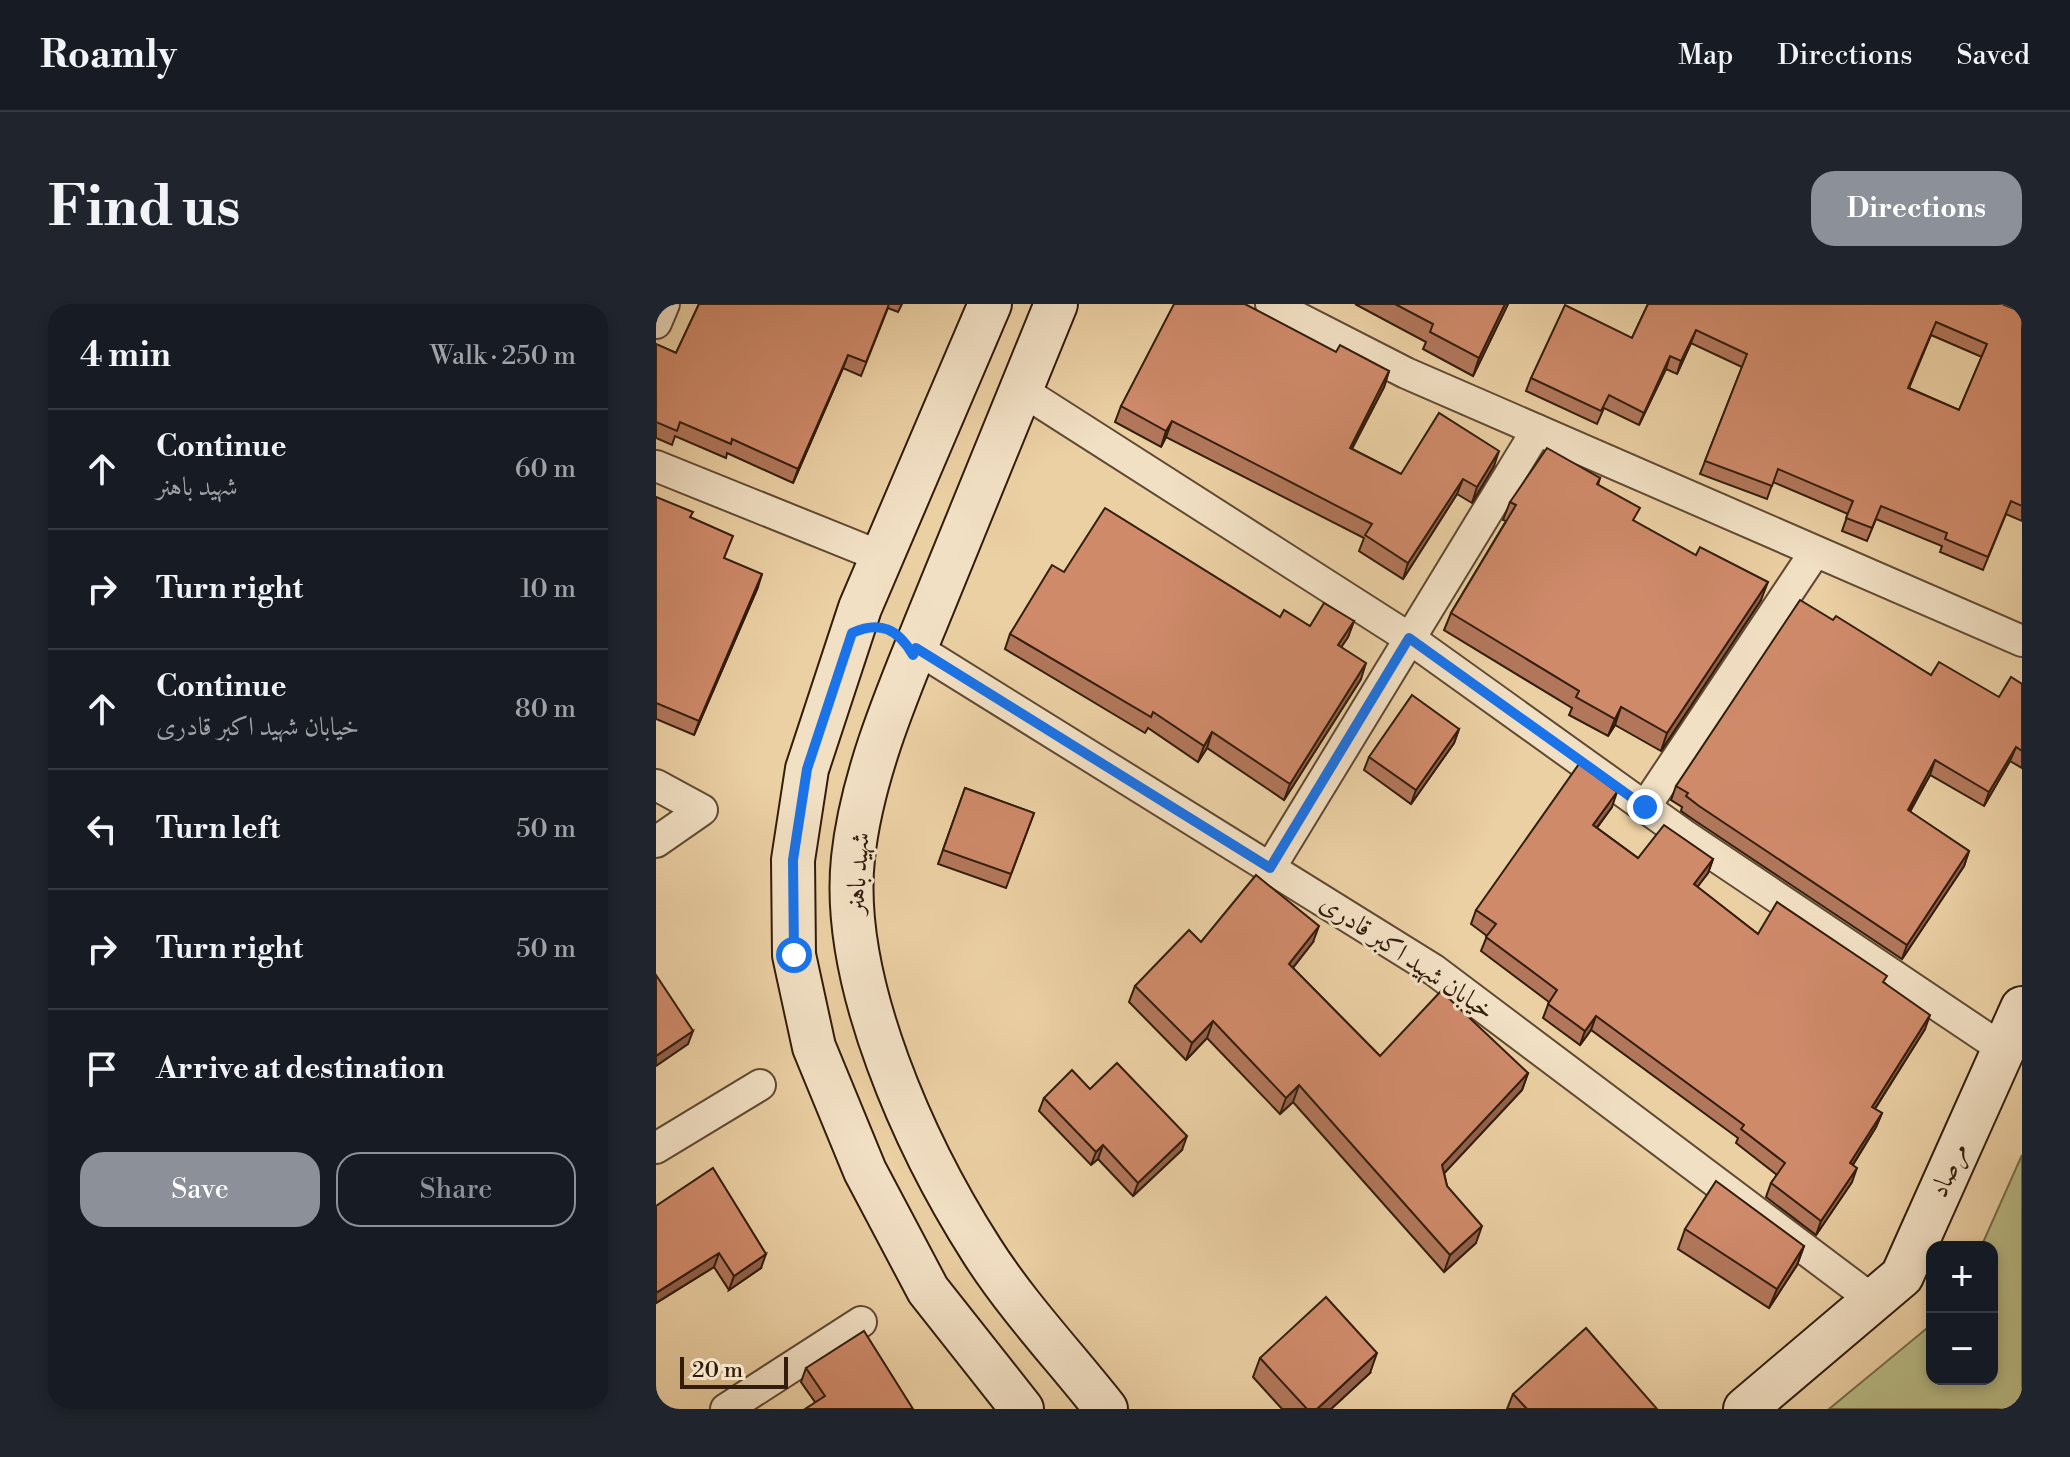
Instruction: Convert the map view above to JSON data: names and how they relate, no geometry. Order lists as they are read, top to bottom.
{
  "streets": {
    "main road": ["شهید باهنر", "مرصاد"],
    "street": ["خیابان شهید اکبر قادری"]
  },
  "crossings": [
    ["شهید باهنر", "خیابان شهید اکبر قادری"],
    ["خیابان شهید اکبر قادری", "مرصاد"]
  ],
  "scale_bar": "20 m",
  "page": {
    "header": "Roamly",
    "nav": ["Map", "Directions", "Saved"],
    "buttons": [
      "Directions",
      ["Save", "Share"]
    ],
    "title": "Find us",
    "heading": ["4 min", "Walk · 250 m"],
    "list": [
      ["Continue", "شهید باهنر", "60 m"],
      ["Turn right", "10 m"],
      ["Continue", "خیابان شهید اکبر قادری", "80 m"],
      ["Turn left", "50 m"],
      ["Turn right", "50 m"],
      "Arrive at destination"
    ],
    "map_buttons": ["+", "−"],
    "scale": "20 m"
  }
}
